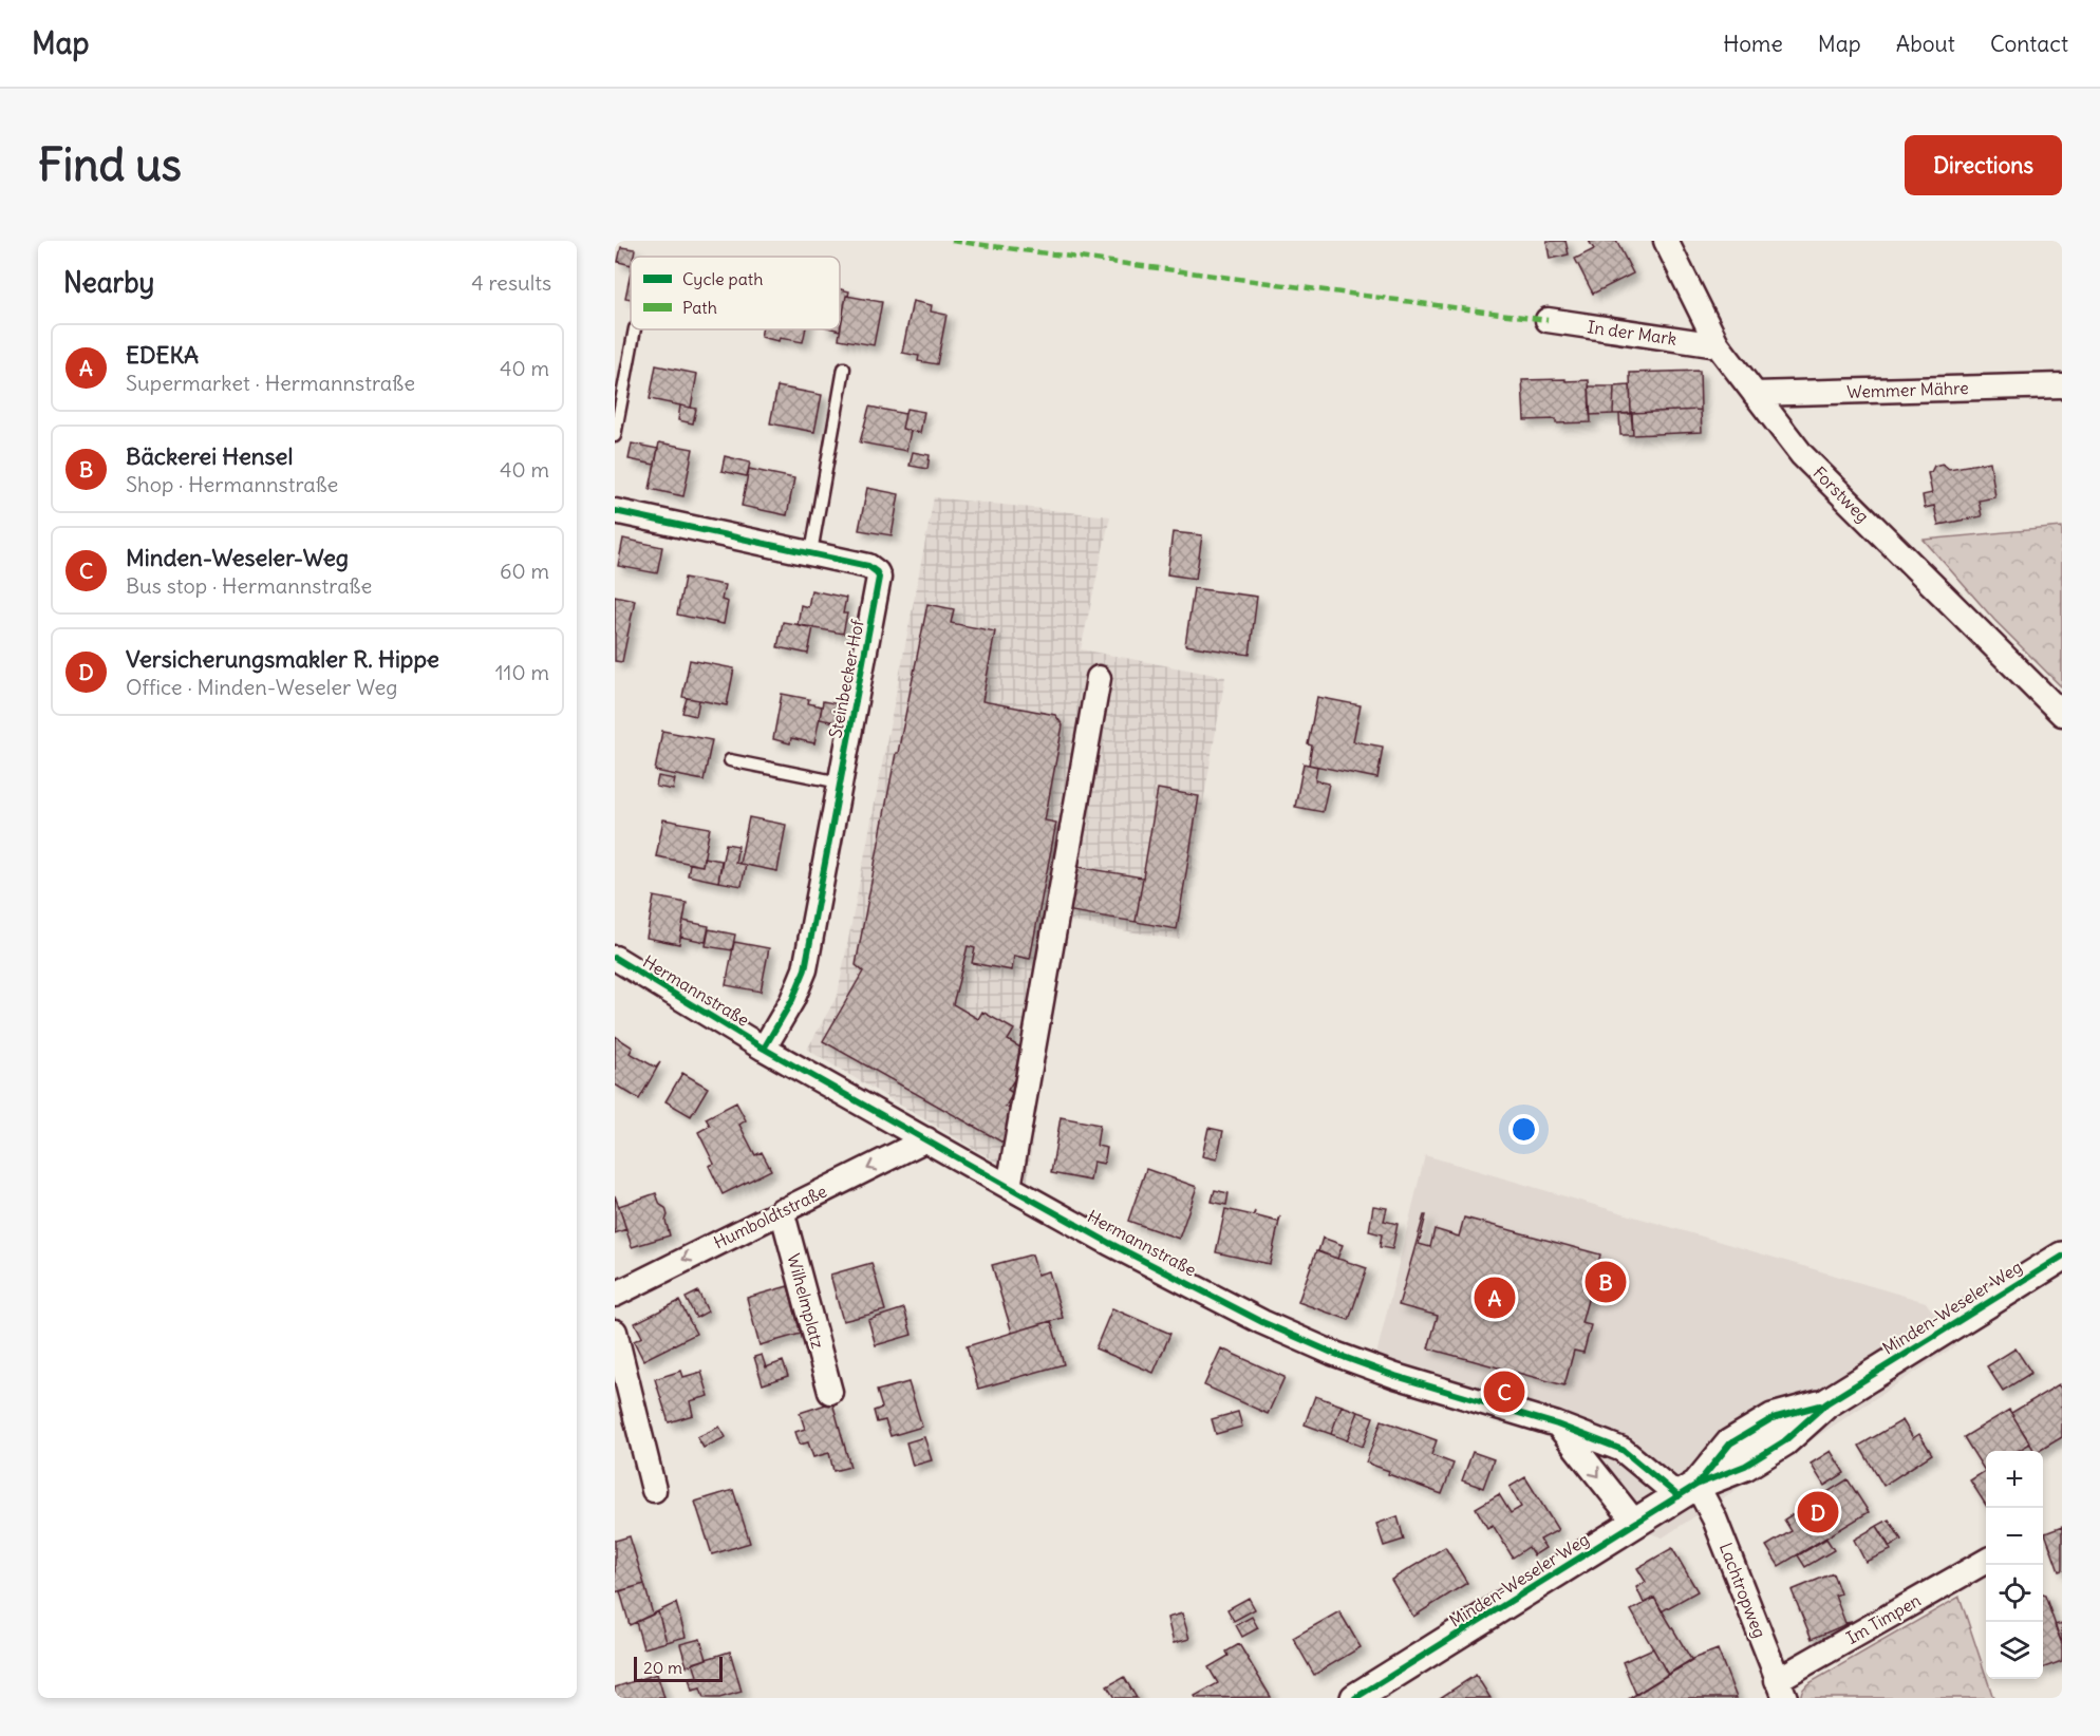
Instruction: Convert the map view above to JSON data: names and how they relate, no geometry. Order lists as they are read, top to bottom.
{
  "streets": {
    "street": [
      "In der Mark",
      "Wemmer Mähre",
      "Forstweg",
      "Steinbecker Hof",
      "Hermannstraße",
      "Humboldtstraße",
      "Wilhelmplatz",
      "Minden-Weseler Weg",
      "Lachtropweg",
      "Im Timpen"
    ]
  },
  "crossings": [
    ["In der Mark", "Forstweg"],
    ["Wemmer Mähre", "Forstweg"],
    ["Steinbecker Hof", "Hermannstraße"],
    ["Hermannstraße", "Humboldtstraße"],
    ["Hermannstraße", "Minden-Weseler Weg"],
    ["Hermannstraße", "Lachtropweg"],
    ["Humboldtstraße", "Wilhelmplatz"],
    ["Minden-Weseler Weg", "Lachtropweg"],
    ["Lachtropweg", "Im Timpen"]
  ],
  "one_way": ["Humboldtstraße"],
  "legend": ["Cycle path", "Path"],
  "scale_bar": "20 m",
  "page": {
    "header": "Map",
    "nav": [
      "Home",
      "Map",
      "About",
      "Contact"
    ],
    "buttons": "Directions",
    "title": "Find us",
    "heading": ["Nearby", "4 results"],
    "list": [
      {
        "mark": "A",
        "name": "EDEKA",
        "note": "Supermarket · Hermannstraße",
        "value": "40 m"
      },
      {
        "mark": "B",
        "name": "Bäckerei Hensel",
        "note": "Shop · Hermannstraße",
        "value": "40 m"
      },
      {
        "mark": "C",
        "name": "Minden-Weseler-Weg",
        "note": "Bus stop · Hermannstraße",
        "value": "60 m"
      },
      {
        "mark": "D",
        "name": "Versicherungsmakler R. Hippe",
        "note": "Office · Minden-Weseler Weg",
        "value": "110 m"
      }
    ],
    "pins": [
      "B",
      "A",
      "C",
      "D"
    ],
    "map_buttons": ["+", "−"],
    "scale": "20 m"
  }
}
